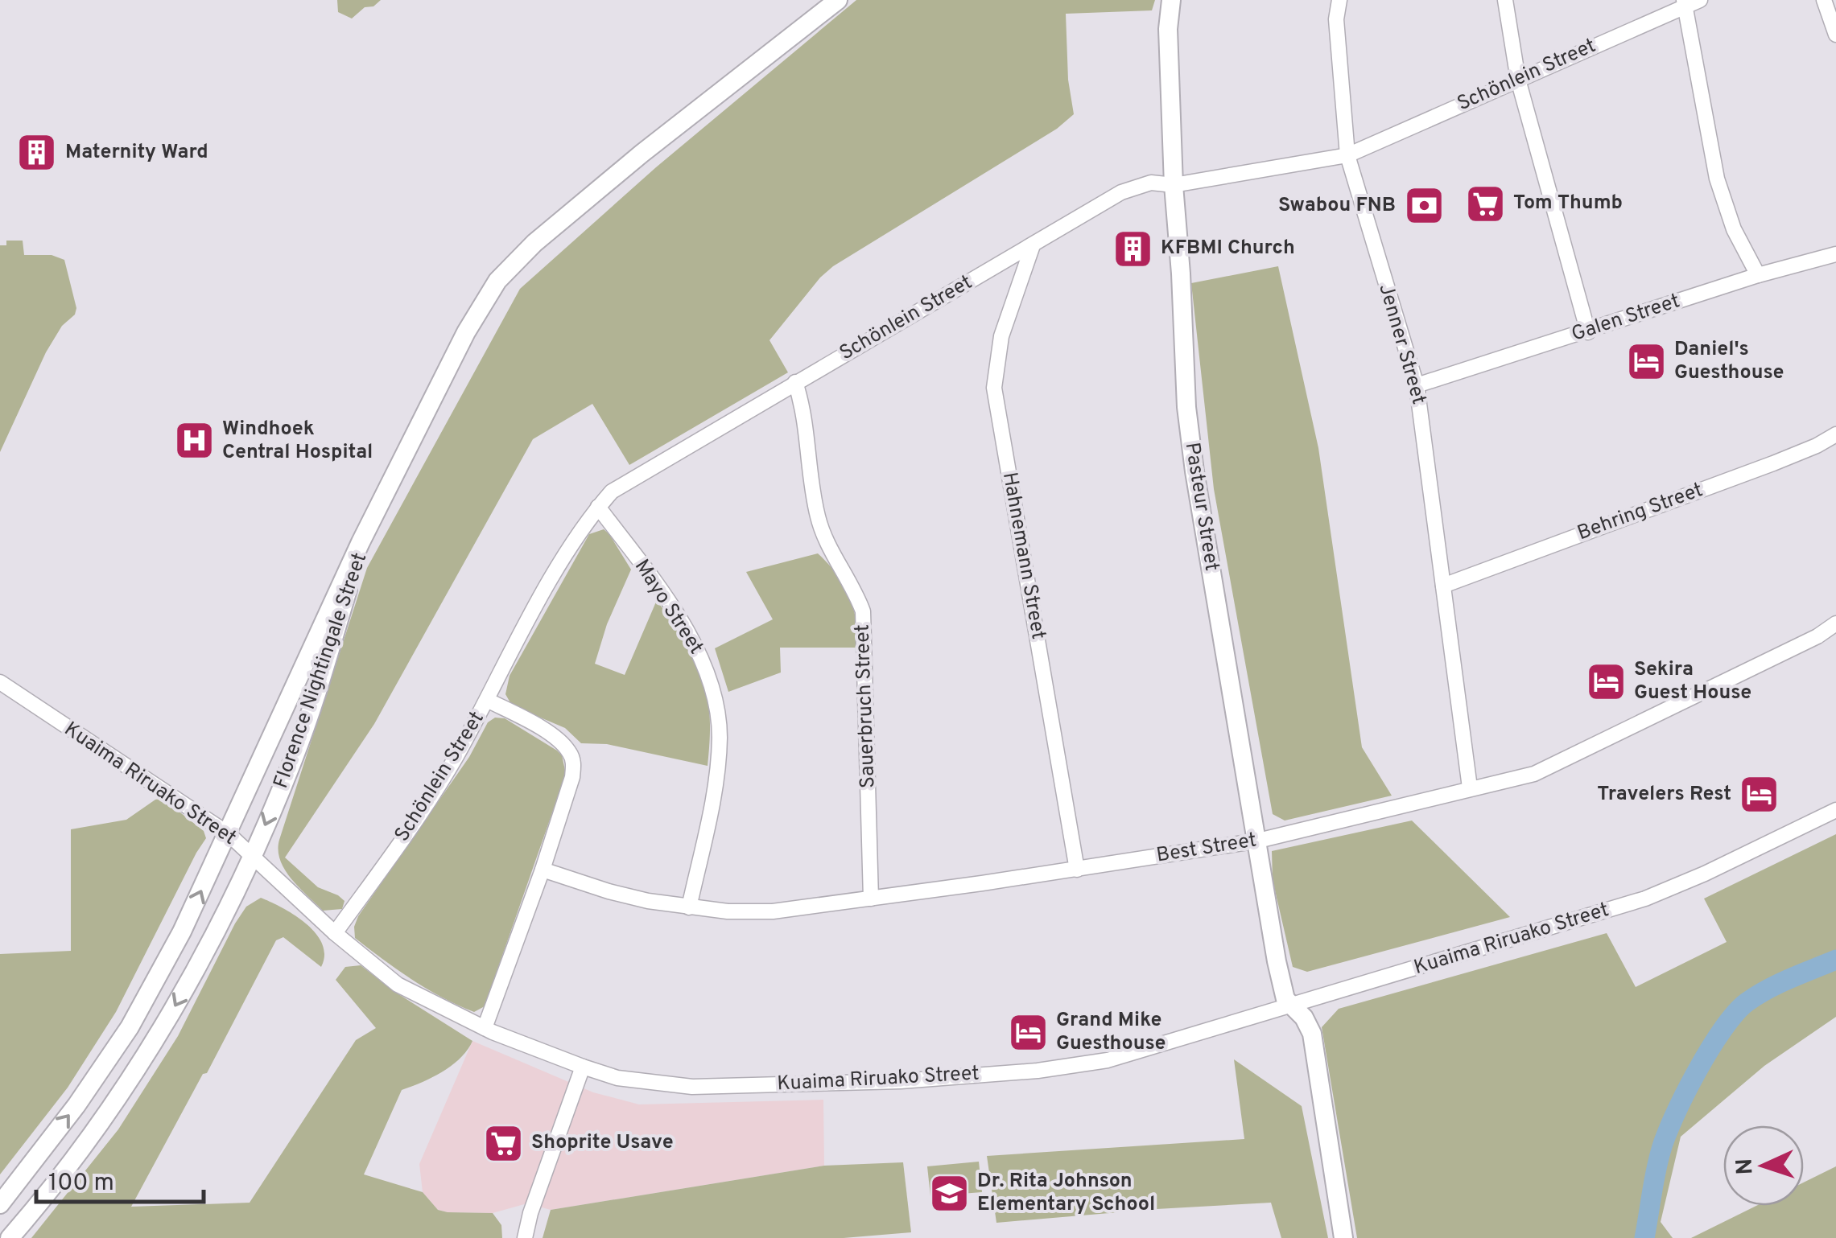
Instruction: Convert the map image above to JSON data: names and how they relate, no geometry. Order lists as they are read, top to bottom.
{
  "streets": {
    "main road": ["Pasteur Street", "Florence Nightingale Street"],
    "street": [
      "Schönlein Street",
      "Galen Street",
      "Jenner Street",
      "Behring Street",
      "Hahnemann Street",
      "Mayo Street",
      "Sauerbruch Street",
      "Kuaima Riruako Street",
      "Best Street"
    ]
  },
  "crossings": [
    ["Schönlein Street", "Jenner Street"],
    ["Schönlein Street", "Pasteur Street"],
    ["Schönlein Street", "Hahnemann Street"],
    ["Schönlein Street", "Mayo Street"],
    ["Schönlein Street", "Sauerbruch Street"],
    ["Schönlein Street", "Kuaima Riruako Street"],
    ["Galen Street", "Jenner Street"],
    ["Jenner Street", "Behring Street"],
    ["Jenner Street", "Best Street"],
    ["Pasteur Street", "Kuaima Riruako Street"],
    ["Pasteur Street", "Best Street"],
    ["Hahnemann Street", "Best Street"],
    ["Mayo Street", "Best Street"],
    ["Florence Nightingale Street", "Kuaima Riruako Street"],
    ["Sauerbruch Street", "Best Street"]
  ],
  "places": {
    "building": ["Maternity Ward", "KFBMI Church"],
    "supermarket": ["Tom Thumb", "Shoprite Usave"],
    "bank": ["Swabou FNB"],
    "hotel": [
      "Daniel's Guesthouse",
      "Sekira Guest House",
      "Travelers Rest",
      "Grand Mike Guesthouse"
    ],
    "hospital": ["Windhoek Central Hospital"],
    "school or university": ["Dr. Rita Johnson Elementary School"]
  },
  "scale_bar": "100 m",
  "north": "left"
}
